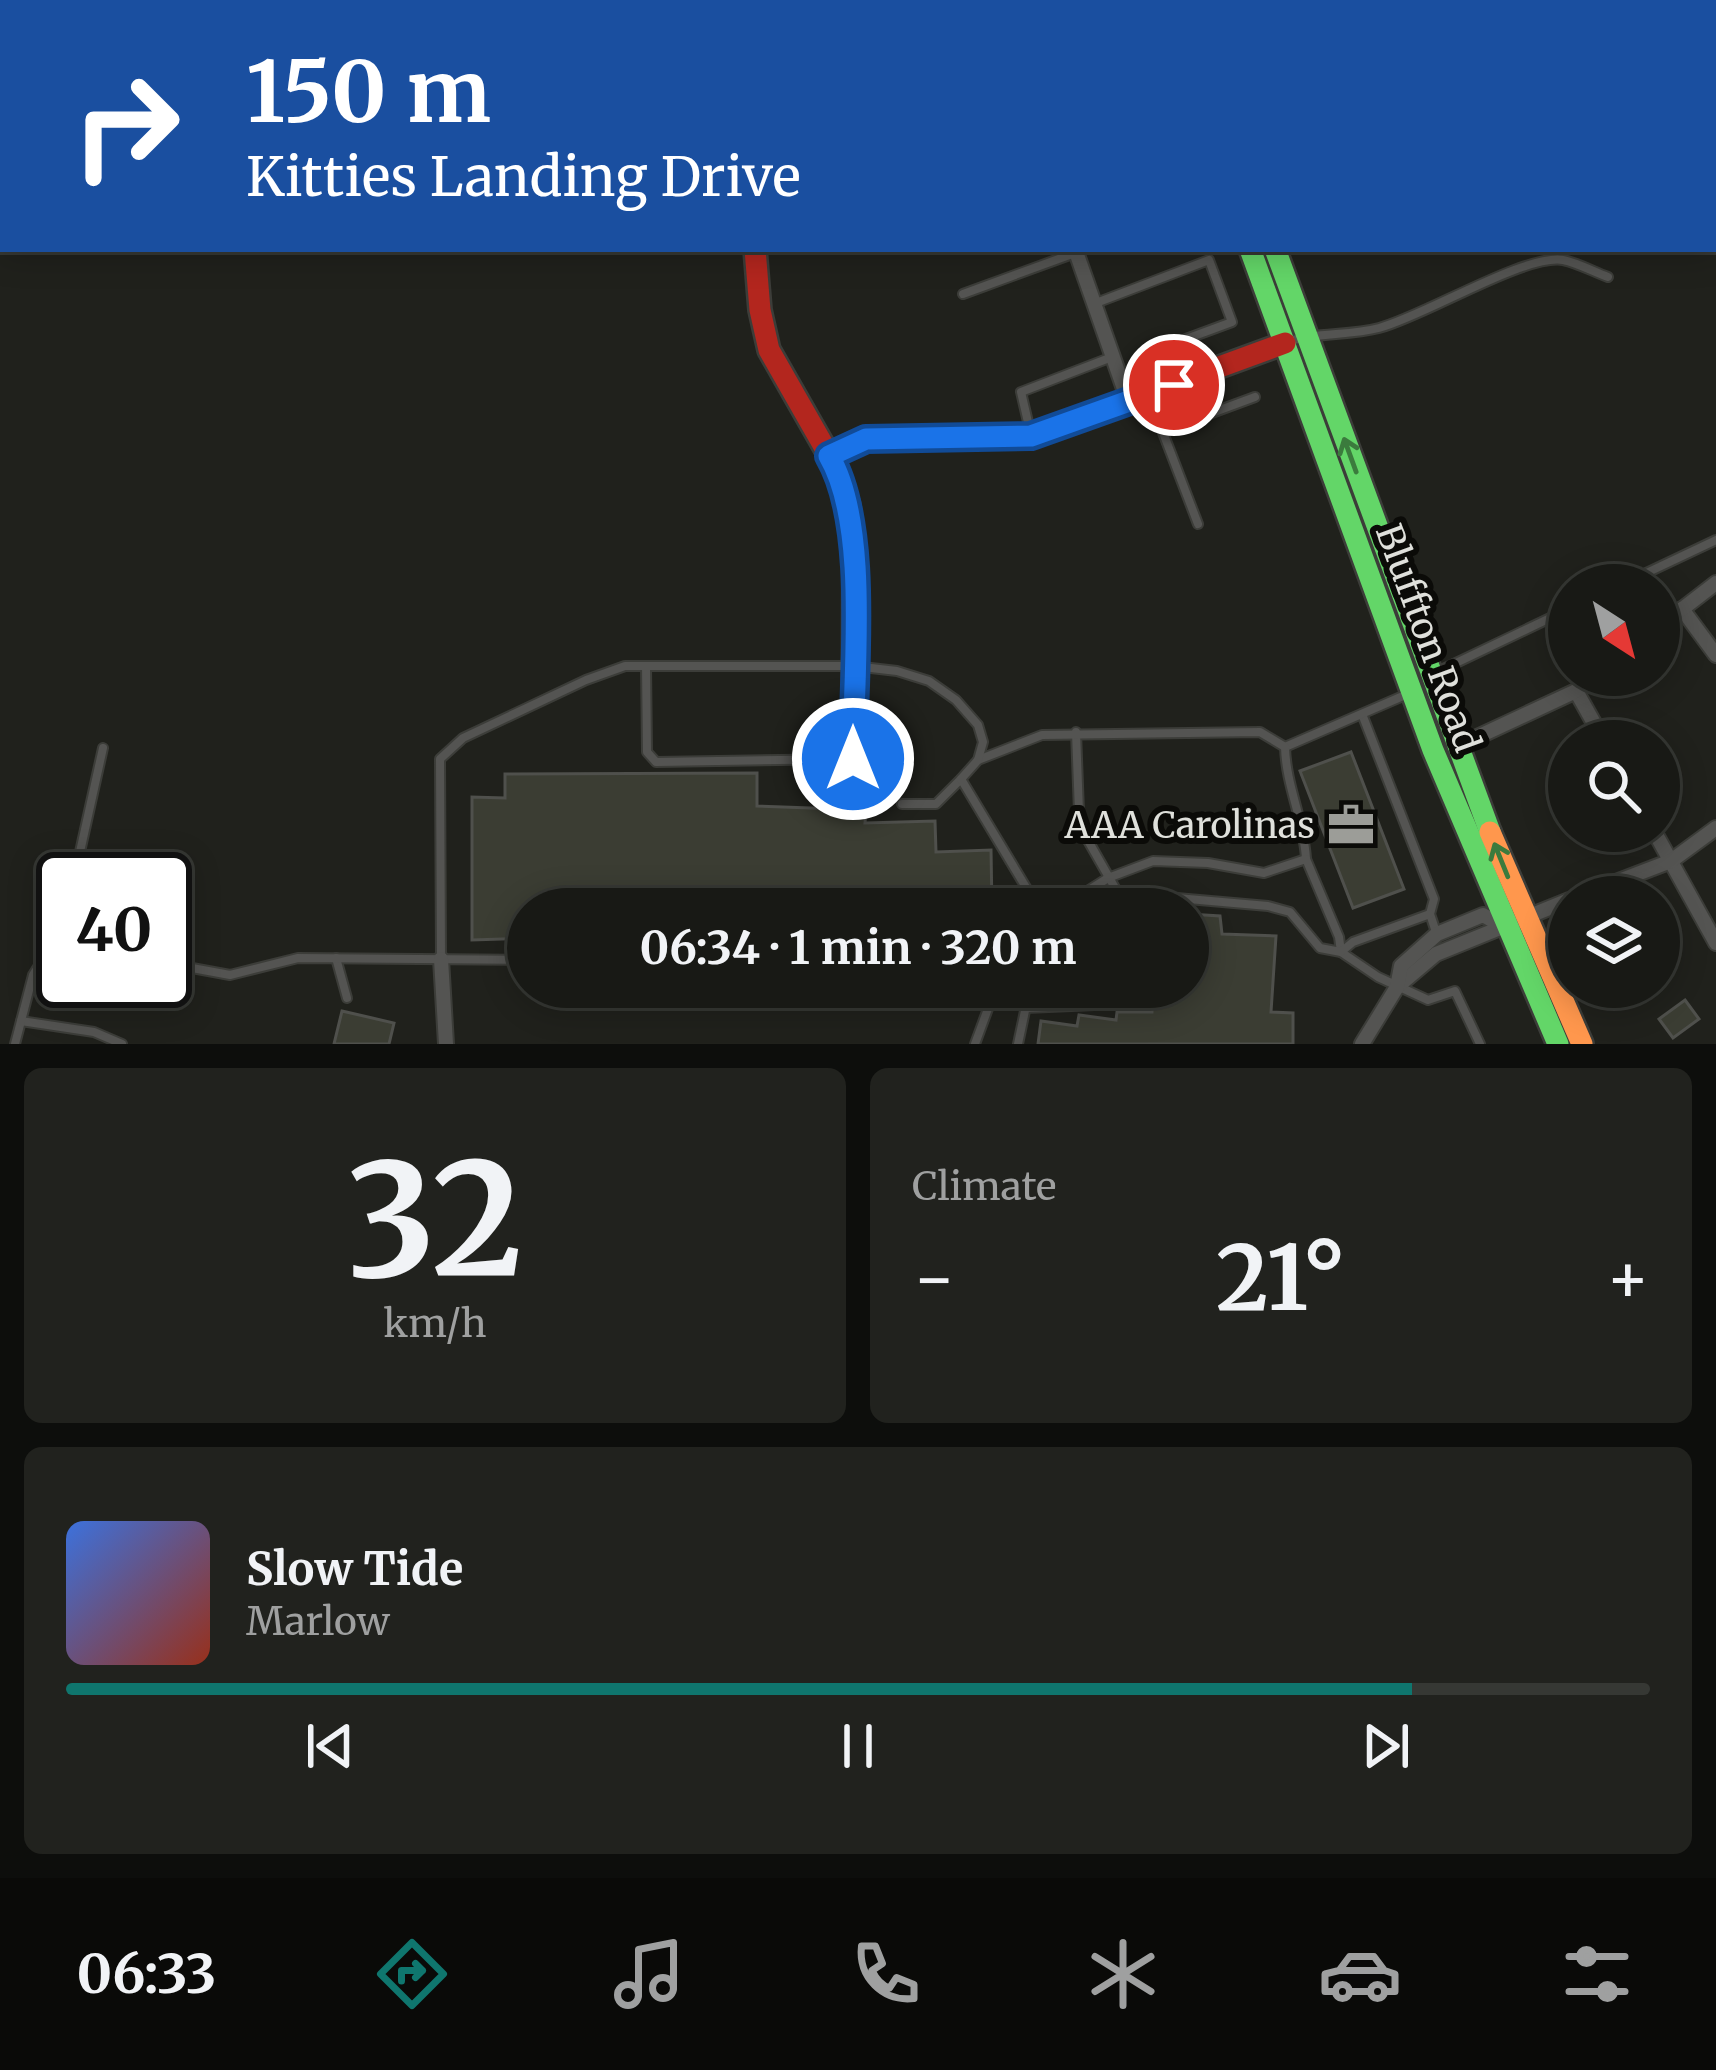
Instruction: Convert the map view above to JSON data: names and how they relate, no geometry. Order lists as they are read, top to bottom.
{
  "streets": {
    "main road": ["Bluffton Road"]
  },
  "places": {
    "office": ["AAA Carolinas"]
  },
  "north": "bottom right",
  "page": {
    "turn": ["150 m", "Kitties Landing Drive"],
    "limit": "40",
    "trip": "06:34 · 1 min · 320 m",
    "tile": [
      ["32", "km/h"],
      "Climate"
    ],
    "heat": ["−", "21°", "+"],
    "song": ["Slow Tide", "Marlow"],
    "tabs": "06:33"
  }
}
